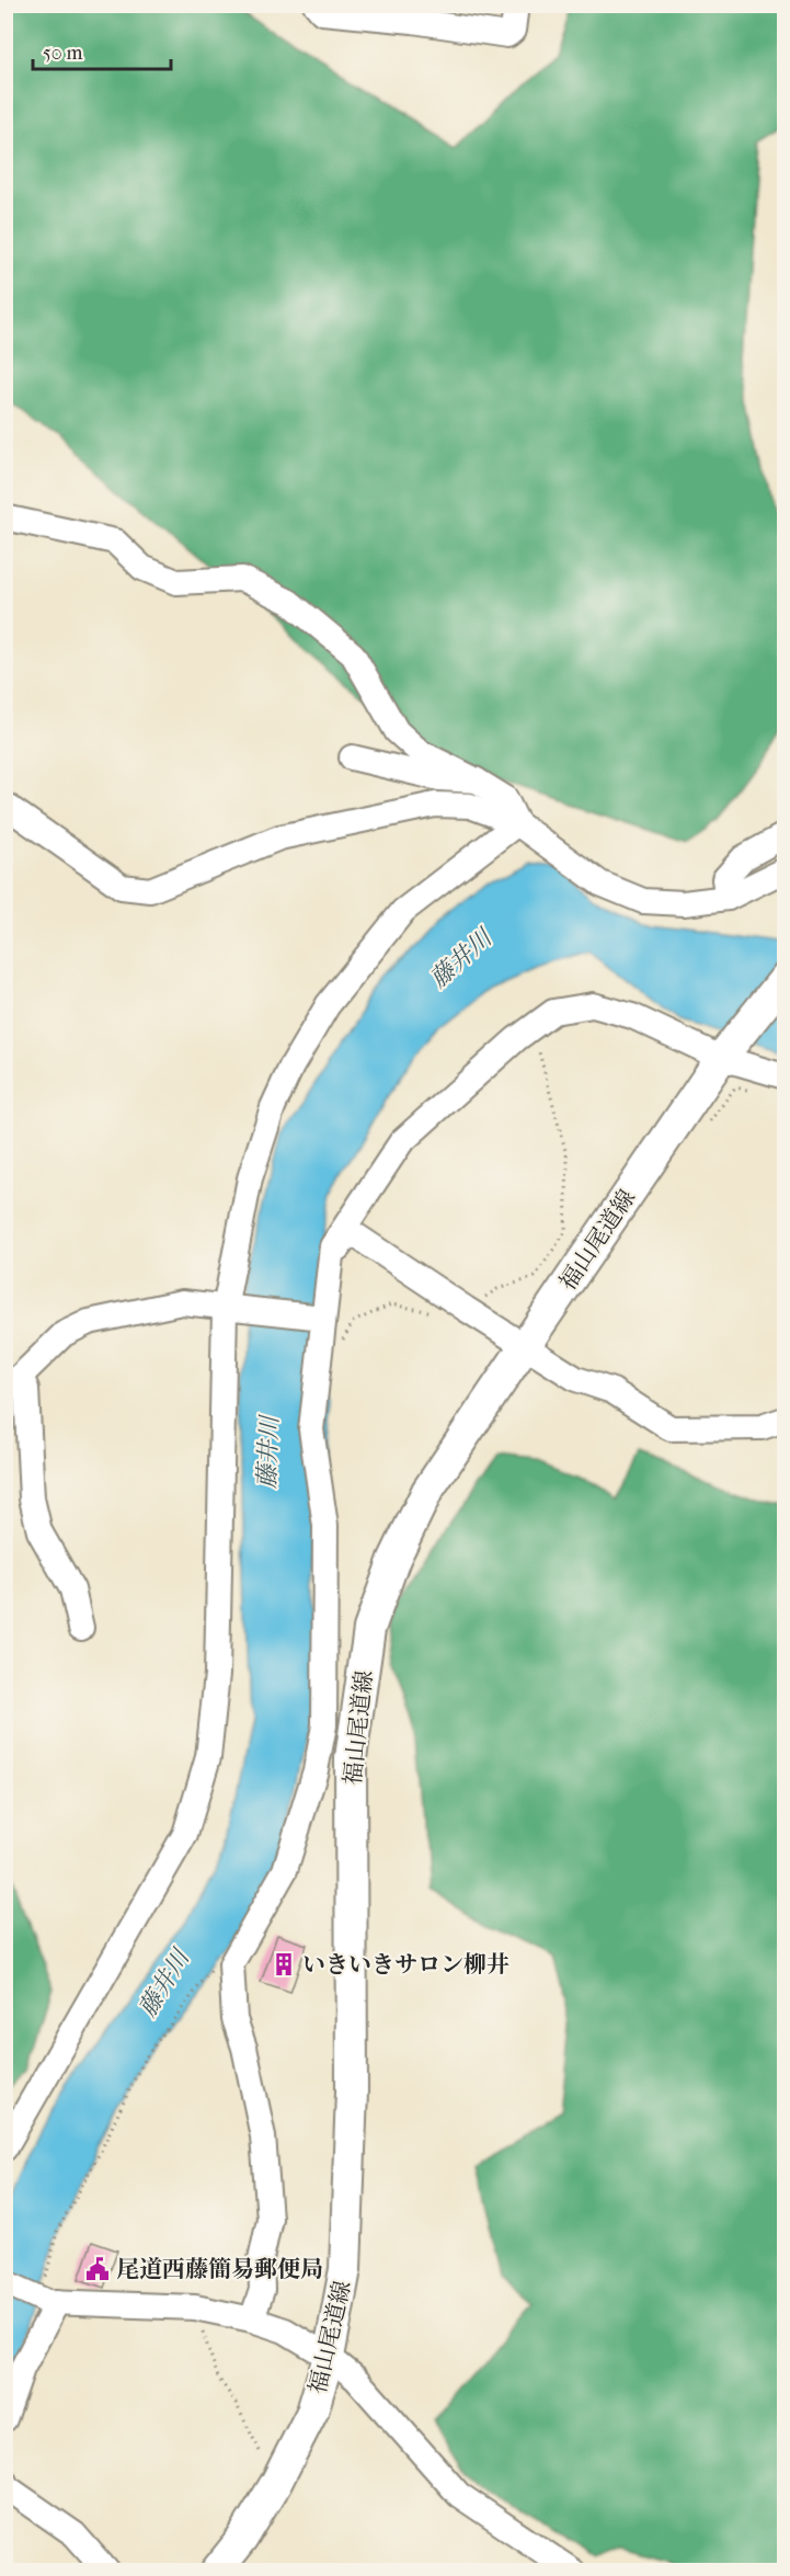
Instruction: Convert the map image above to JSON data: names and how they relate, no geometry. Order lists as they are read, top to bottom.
{
  "streets": {
    "main road": ["福山尾道線"]
  },
  "water": ["藤井川"],
  "places": {
    "building": ["いきいきサロン柳井"],
    "public building": ["尾道西藤簡易郵便局"]
  },
  "scale_bar": "50 m"
}
